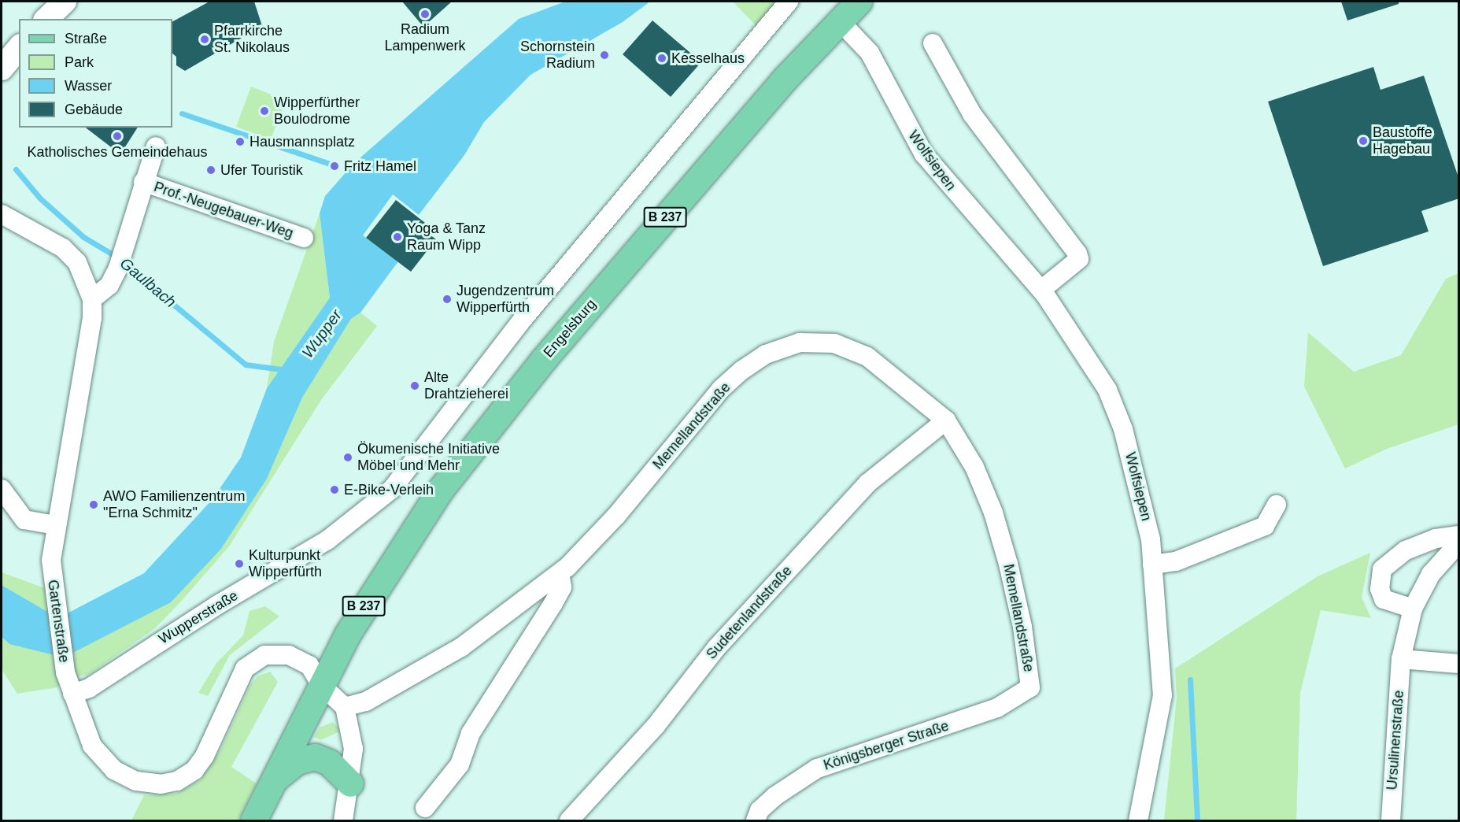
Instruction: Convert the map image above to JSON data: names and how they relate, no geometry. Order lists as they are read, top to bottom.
{
  "streets": {
    "main road": ["B 237", "Engelsburg"],
    "street": [
      "Wolfsiepen",
      "Prof.-Neugebauer-Weg",
      "Memellandstraße",
      "Sudetenlandstraße",
      "Wupperstraße",
      "Gartenstraße",
      "Ursulinenstraße",
      "Königsberger Straße"
    ]
  },
  "crossings": [
    ["Wolfsiepen", "Engelsburg"],
    ["B 237", "Engelsburg"],
    ["B 237", "Gartenstraße"],
    ["Engelsburg", "Gartenstraße"],
    ["Memellandstraße", "Sudetenlandstraße"],
    ["Memellandstraße", "Königsberger Straße"],
    ["Wupperstraße", "Gartenstraße"]
  ],
  "water": ["Gaulbach", "Wupper"],
  "places": [
    "Radium Lampenwerk",
    "Pfarrkirche St. Nikolaus",
    "Schornstein Radium",
    "Kesselhaus",
    "Wipperfürther Boulodrome",
    "Katholisches Gemeindehaus",
    "Baustoffe Hagebau",
    "Hausmannsplatz",
    "Fritz Hamel",
    "Ufer Touristik",
    "Yoga & Tanz Raum Wipp",
    "Jugendzentrum Wipperfürth",
    "Alte Drahtzieherei",
    "Ökumenische Initiative Möbel und Mehr",
    "E-Bike-Verleih",
    "AWO Familienzentrum \"Erna Schmitz\"",
    "Kulturpunkt Wipperfürth"
  ],
  "legend": [
    "Straße",
    "Park",
    "Wasser",
    "Gebäude"
  ]
}
